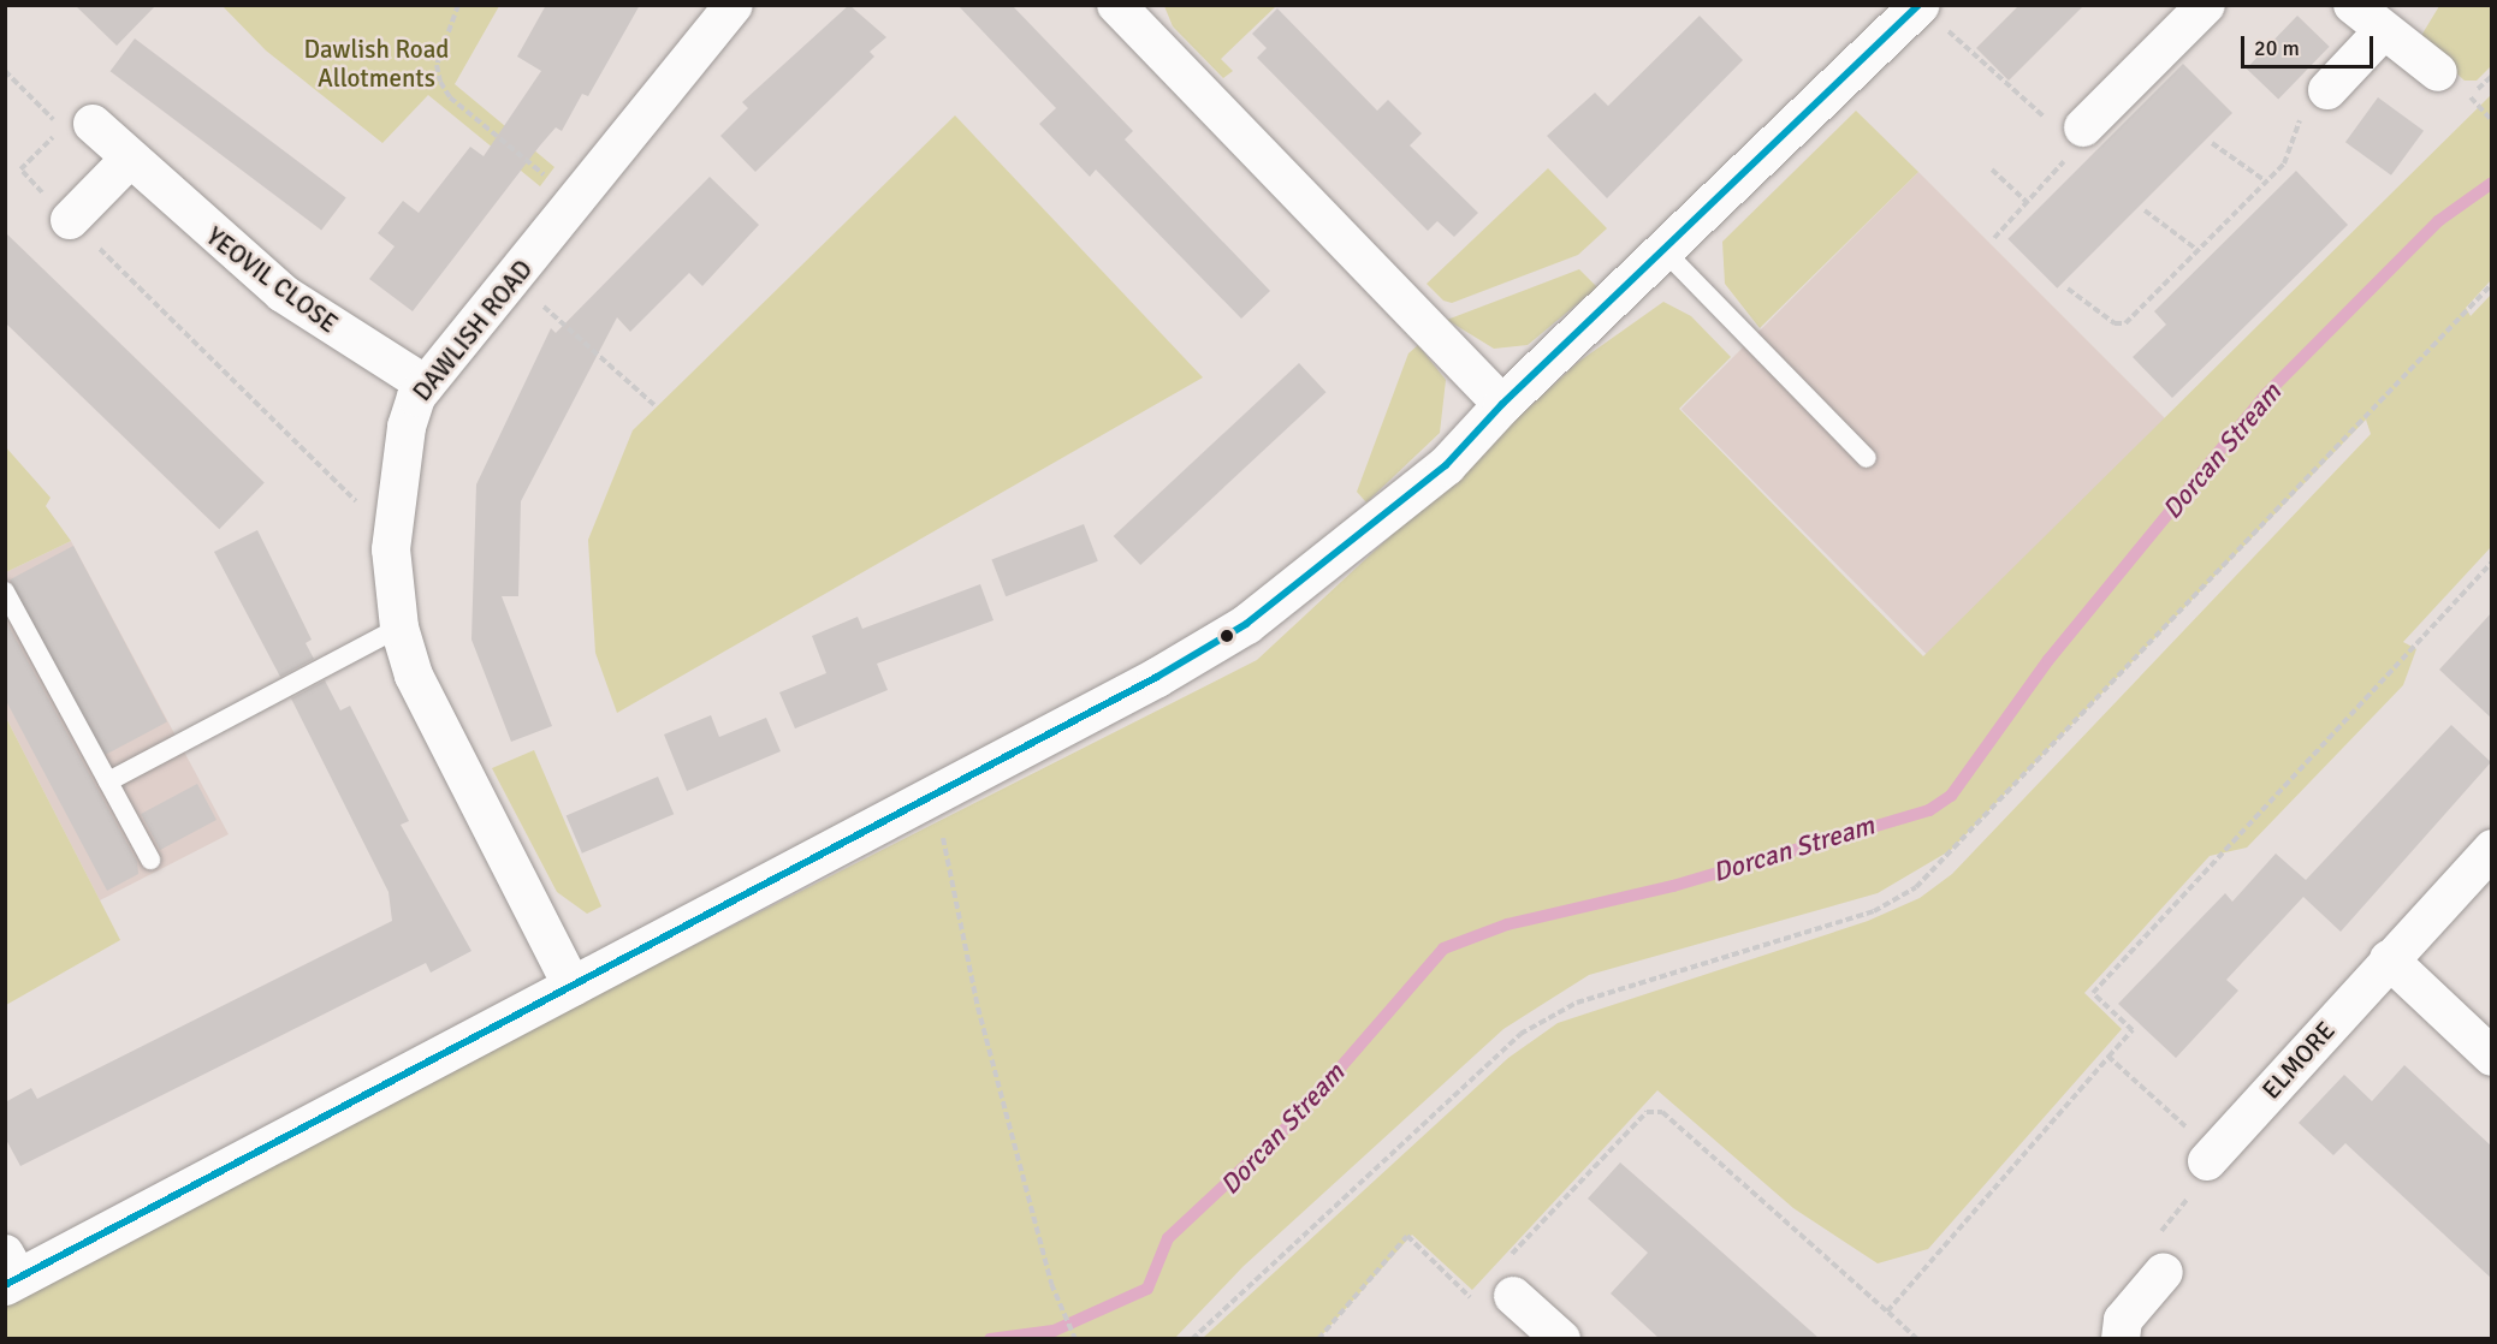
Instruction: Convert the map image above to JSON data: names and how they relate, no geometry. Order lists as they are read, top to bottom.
{
  "streets": {
    "street": ["YEOVIL CLOSE", "DAWLISH ROAD", "ELMORE"]
  },
  "crossings": [
    ["YEOVIL CLOSE", "DAWLISH ROAD"]
  ],
  "water": ["Dorcan Stream"],
  "parks": ["Dawlish Road Allotments"],
  "scale_bar": "20 m"
}
